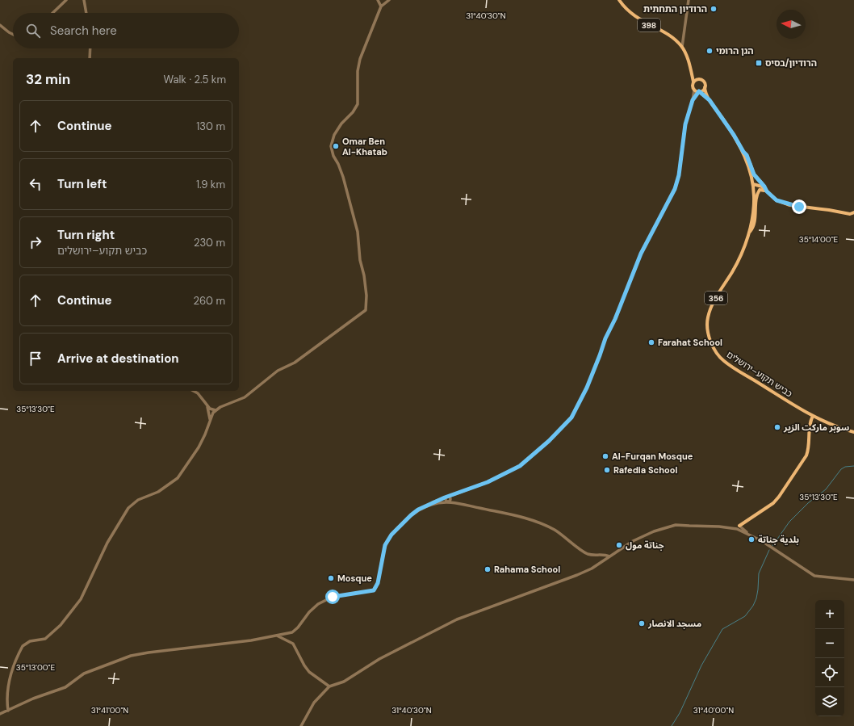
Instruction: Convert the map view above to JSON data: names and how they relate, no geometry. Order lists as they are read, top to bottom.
{
  "streets": {
    "main road": ["398", "356", "כביש תקוע–ירושלים"]
  },
  "places": {
    "other": [
      "הרודיון התחתית",
      "הגן הרומי",
      "Omar Ben Al-Khatab",
      "Farahat School",
      "سوبر ماركت الزير",
      "Al-Furqan Mosque",
      "Rafedia School",
      "بلدية جناتة",
      "جناتة مول",
      "Rahama School",
      "Mosque",
      "مسجد الانصار"
    ],
    "transit": ["הרודיון/בסיס"]
  },
  "north": "left",
  "page": {
    "search": "Search here",
    "heading": ["32 min", "Walk · 2.5 km"],
    "list": [
      ["Continue", "130 m"],
      ["Turn left", "1.9 km"],
      ["Turn right", "כביש תקוע–ירושלים", "230 m"],
      ["Continue", "260 m"],
      "Arrive at destination"
    ],
    "map_buttons": ["+", "−"]
  },
  "coordinates": [
    "31°40'30\"N",
    "35°14'00\"E",
    "35°13'30\"E",
    "35°13'00\"E",
    "31°41'00\"N",
    "31°40'00\"N"
  ]
}
